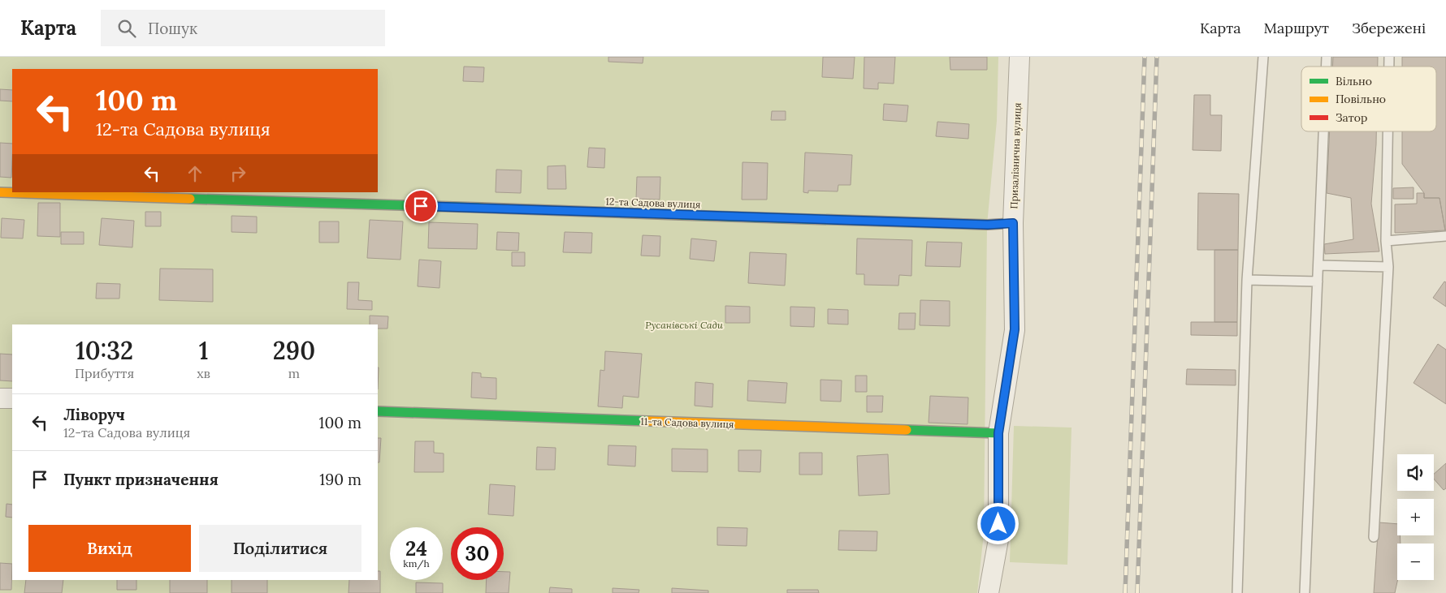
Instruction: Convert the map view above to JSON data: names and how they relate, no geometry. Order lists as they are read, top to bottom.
{
  "streets": {
    "street": ["Призалізнична вулиця", "12-та Садова вулиця", "11-та Садова вулиця"]
  },
  "crossings": [
    ["Призалізнична вулиця", "12-та Садова вулиця"],
    ["Призалізнична вулиця", "11-та Садова вулиця"]
  ],
  "parks": ["Русанівські Сади"],
  "legend": ["Вільно", "Повільно", "Затор"],
  "page": {
    "header": "Карта",
    "search": "Пошук",
    "nav": ["Карта", "Маршрут", "Збережені"],
    "turn": ["100 m", "12-та Садова вулиця"],
    "eta": [
      "10:32",
      "Прибуття",
      "1",
      "хв",
      "290",
      "m"
    ],
    "list": [
      {
        "name": "Ліворуч",
        "note": "12-та Садова вулиця",
        "value": "100 m"
      },
      {
        "name": "Пункт призначення",
        "value": "190 m"
      }
    ],
    "map_buttons": ["+", "−"],
    "buttons": ["Вихід", "Поділитися"],
    "speed": "24 km/h",
    "limit": "30"
  }
}
